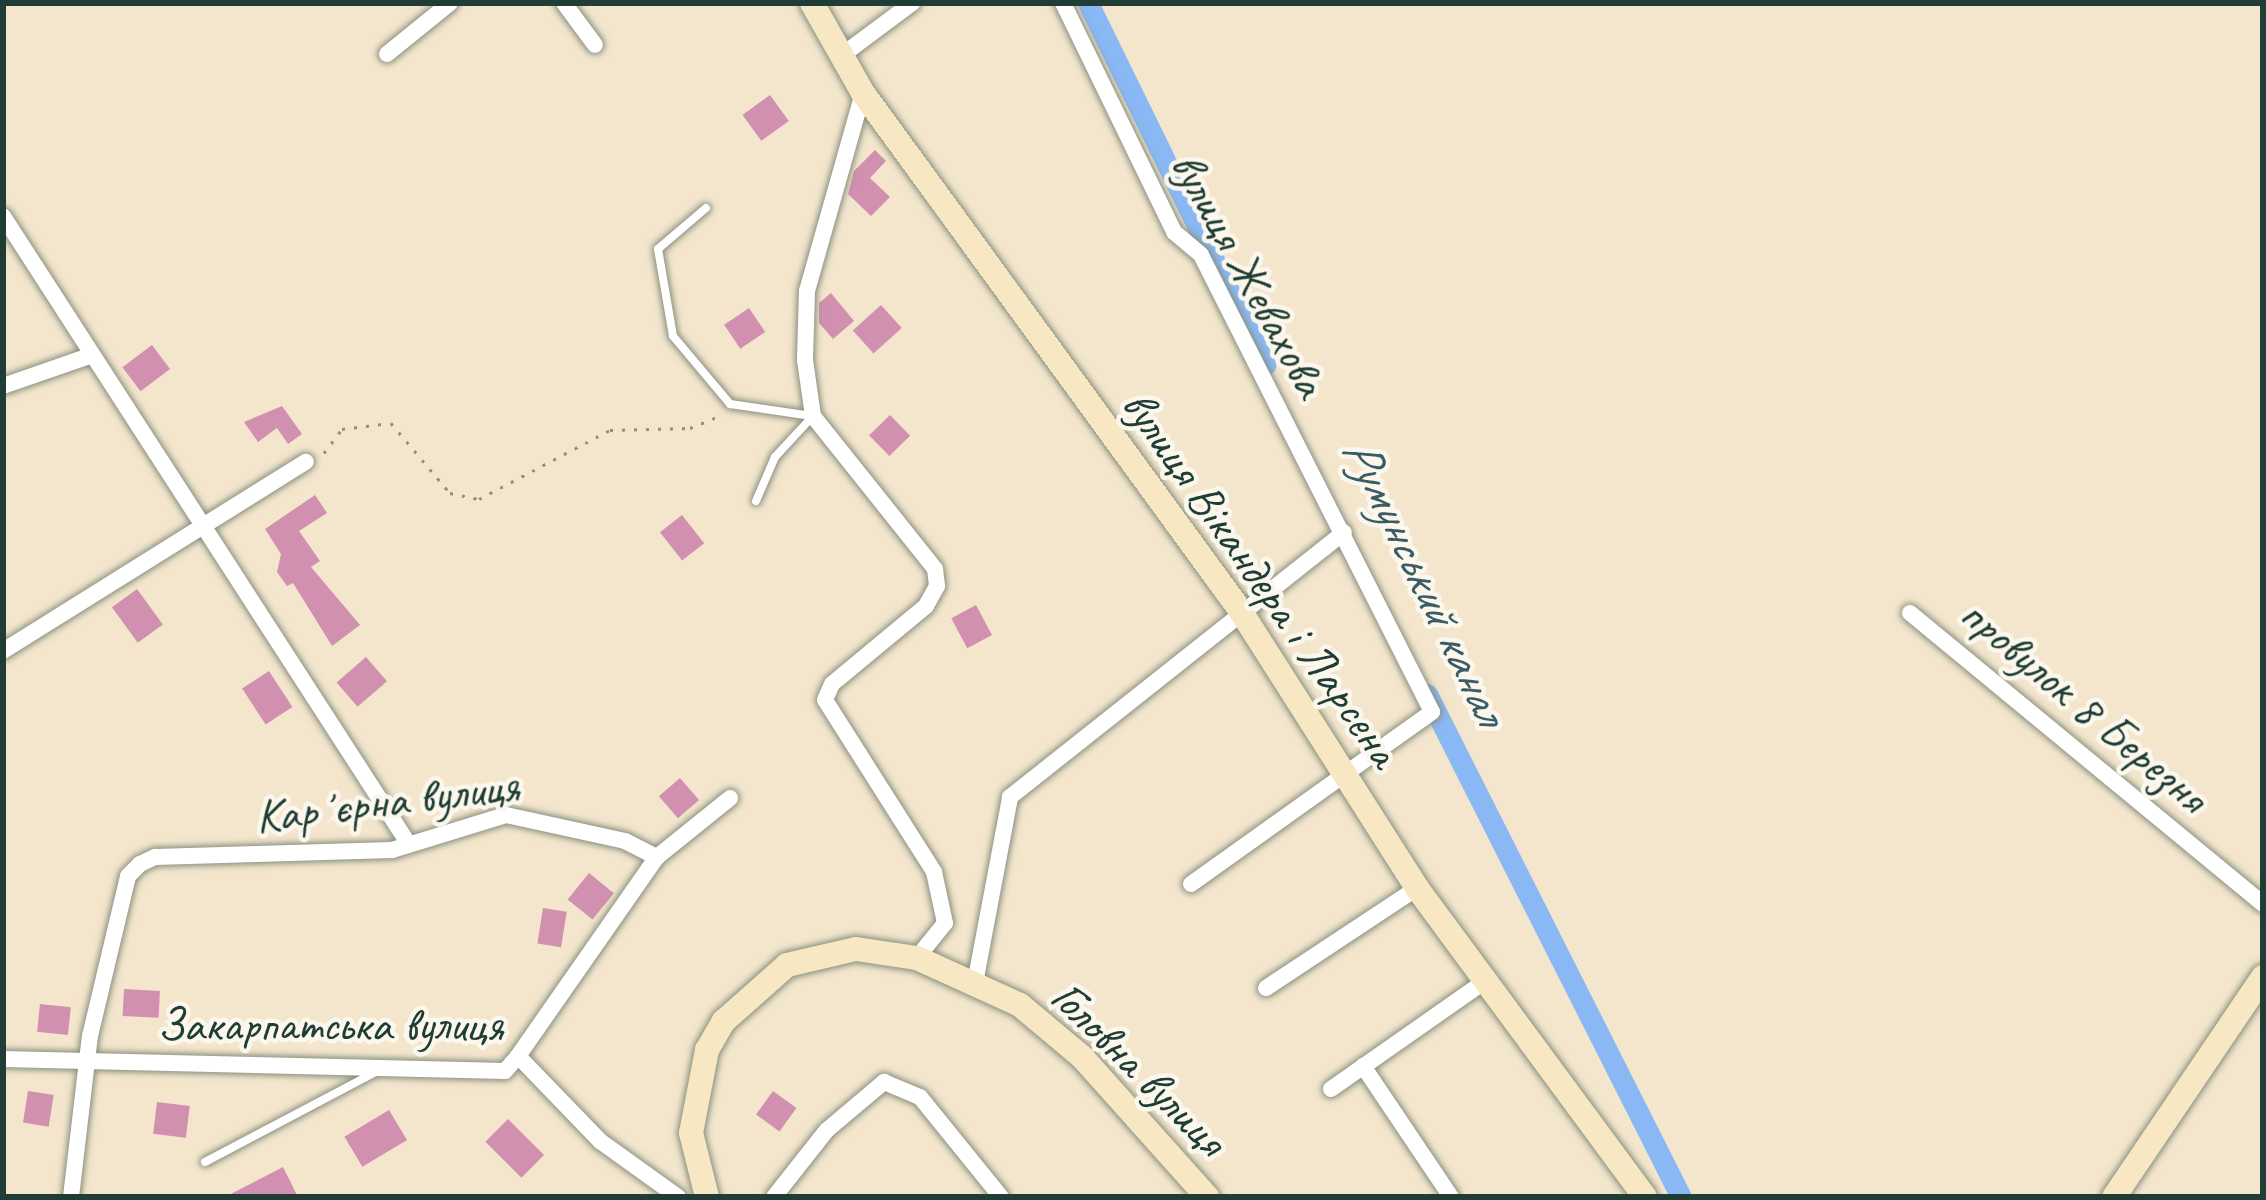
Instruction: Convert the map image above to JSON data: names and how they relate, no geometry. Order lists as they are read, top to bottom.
{
  "streets": {
    "street": [
      "вулиця Жевахова",
      "вулиця Вікандера і Ларсена",
      "провулок 8 Березня",
      "Карʼєрна вулиця",
      "Закарпатська вулиця",
      "Головна вулиця"
    ]
  },
  "crossings": [
    ["вулиця Жевахова", "вулиця Вікандера і Ларсена"],
    ["Карʼєрна вулиця", "Закарпатська вулиця"]
  ],
  "water": ["Румунський канал"]
}
